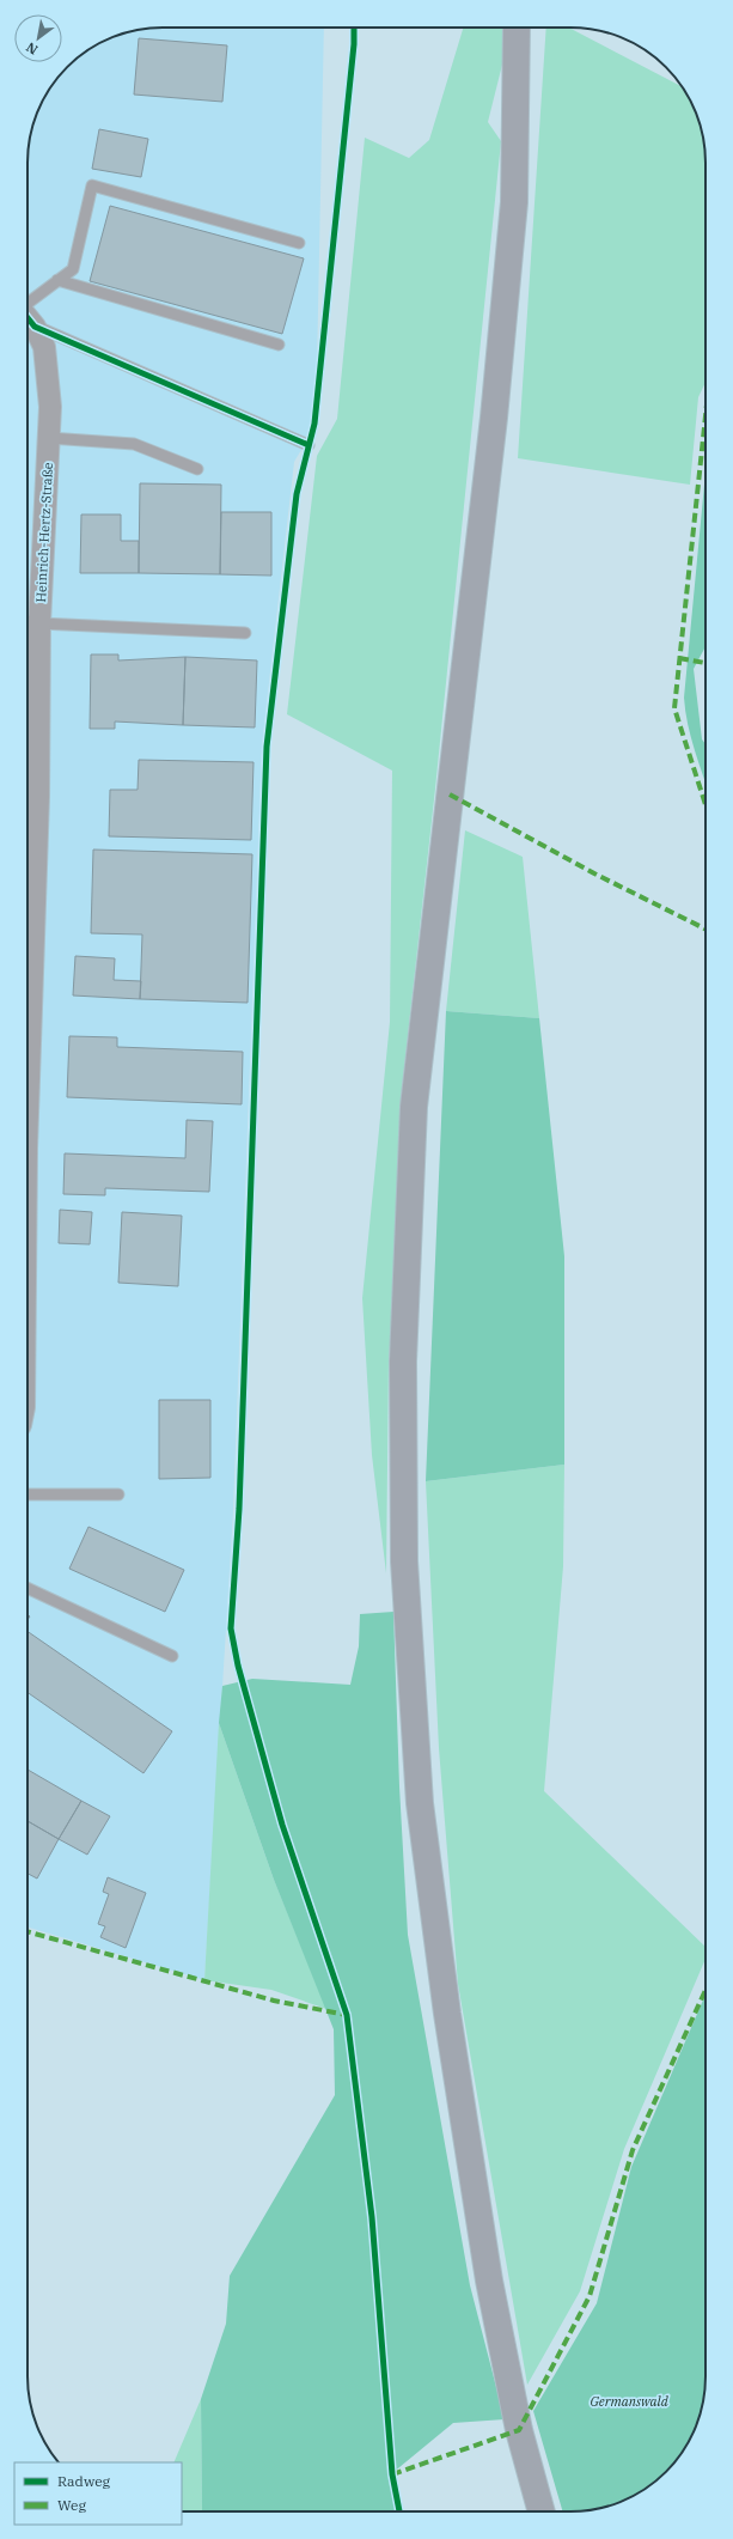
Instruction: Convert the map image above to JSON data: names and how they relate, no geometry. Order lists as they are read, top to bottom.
{
  "streets": {
    "street": ["Heinrich-Hertz-Straße"]
  },
  "parks": ["Germanswald"],
  "legend": ["Radweg", "Weg"],
  "north": "bottom left"
}
